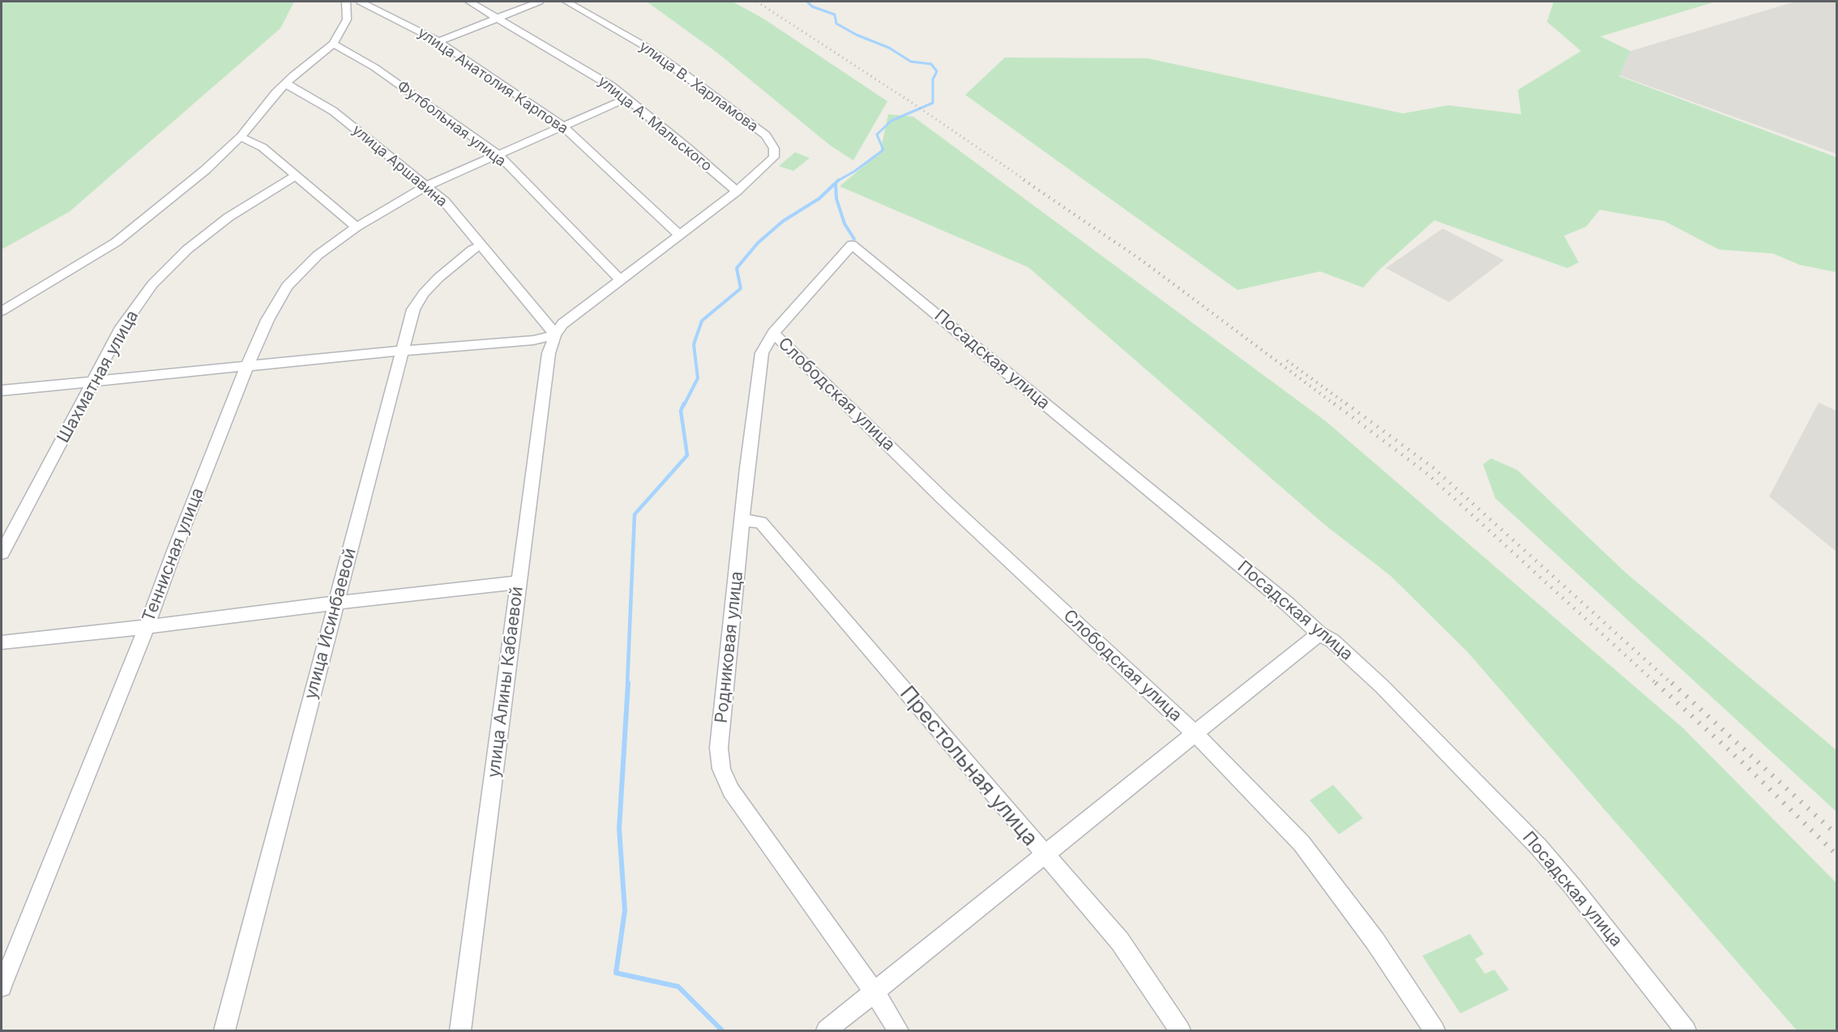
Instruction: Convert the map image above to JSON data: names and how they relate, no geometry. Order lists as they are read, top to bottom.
{
  "streets": {
    "street": [
      "улица Анатолия Карпова",
      "улица В. Харламова",
      "Футбольная улица",
      "улица А. Мальского",
      "улица Аршавина",
      "Посадская улица",
      "Шахматная улица",
      "Слободская улица",
      "Теннисная улица",
      "улица Исинбаевой",
      "Родниковая улица",
      "улица Алины Кабаевой",
      "Престольная улица"
    ]
  },
  "crossings": [
    ["улица Анатолия Карпова", "Теннисная улица"],
    ["улица В. Харламова", "улица А. Мальского"],
    ["Футбольная улица", "Теннисная улица"],
    ["улица А. Мальского", "Теннисная улица"],
    ["улица Аршавина", "Теннисная улица"],
    ["улица Аршавина", "улица Исинбаевой"],
    ["улица Аршавина", "улица Алины Кабаевой"],
    ["Посадская улица", "Родниковая улица"],
    ["Слободская улица", "Родниковая улица"],
    ["Родниковая улица", "Престольная улица"]
  ]
}
